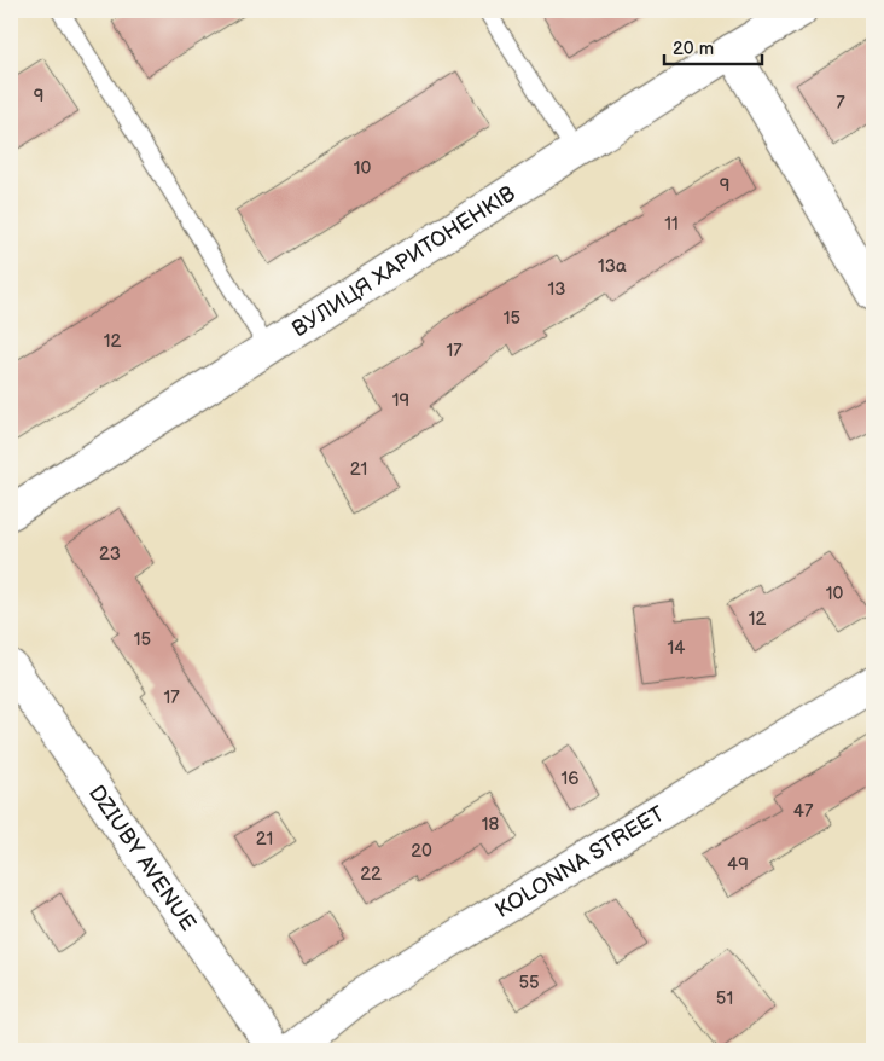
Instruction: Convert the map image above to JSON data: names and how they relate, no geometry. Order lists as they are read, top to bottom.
{
  "streets": {
    "street": ["ВУЛИЦЯ ХАРИТОНЕНКІВ", "DZIUBY AVENUE", "KOLONNA STREET"]
  },
  "house_numbers": [
    "9",
    "7",
    "10",
    "9",
    "11",
    "13а",
    "13",
    "15",
    "12",
    "17",
    "19",
    "21",
    "23",
    "10",
    "12",
    "15",
    "14",
    "17",
    "16",
    "47",
    "18",
    "21",
    "20",
    "49",
    "22",
    "55",
    "51"
  ],
  "scale_bar": "20 m"
}
